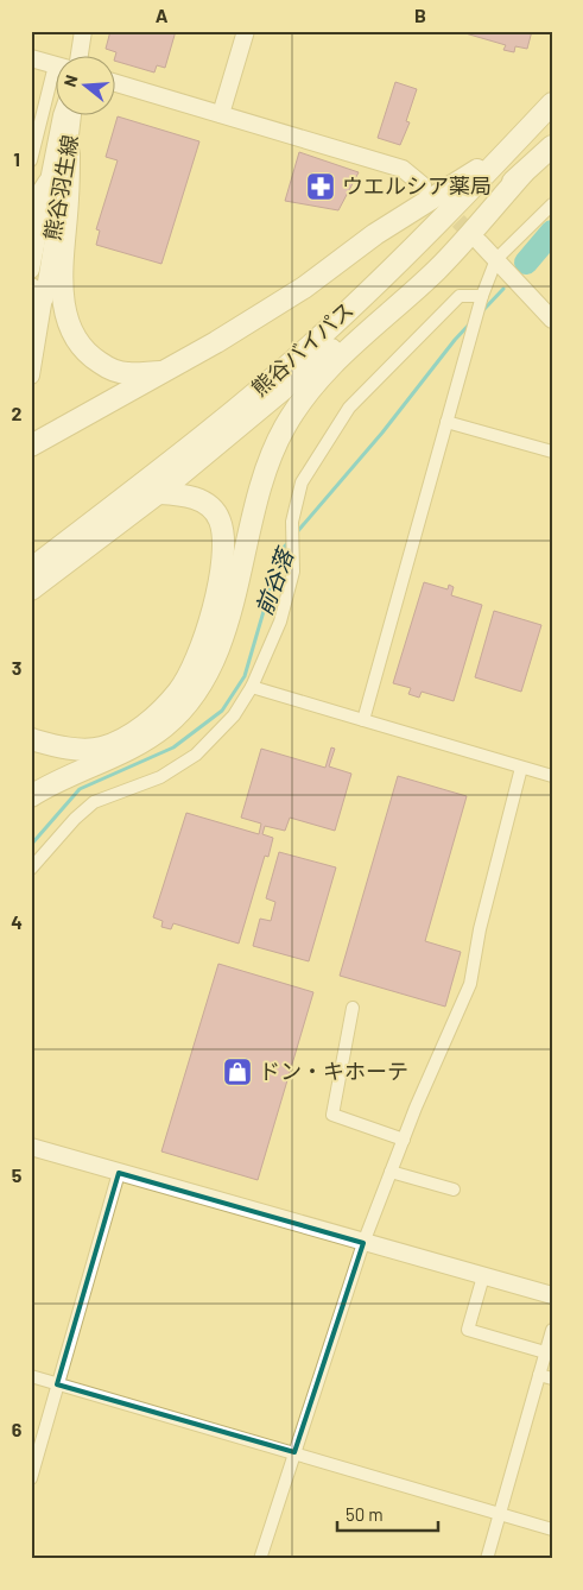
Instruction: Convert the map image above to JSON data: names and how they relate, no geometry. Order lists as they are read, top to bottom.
{
  "streets": {
    "highway": ["熊谷バイパス"],
    "street": ["熊谷羽生線"]
  },
  "water": ["前谷落"],
  "places": {
    "pharmacy": ["ウエルシア薬局"],
    "shop": ["ドン・キホーテ"]
  },
  "scale_bar": "50 m",
  "north": "left",
  "grid": {
    "columns": ["A", "B"],
    "rows": [
      "1",
      "2",
      "3",
      "4",
      "5",
      "6"
    ]
  }
}
